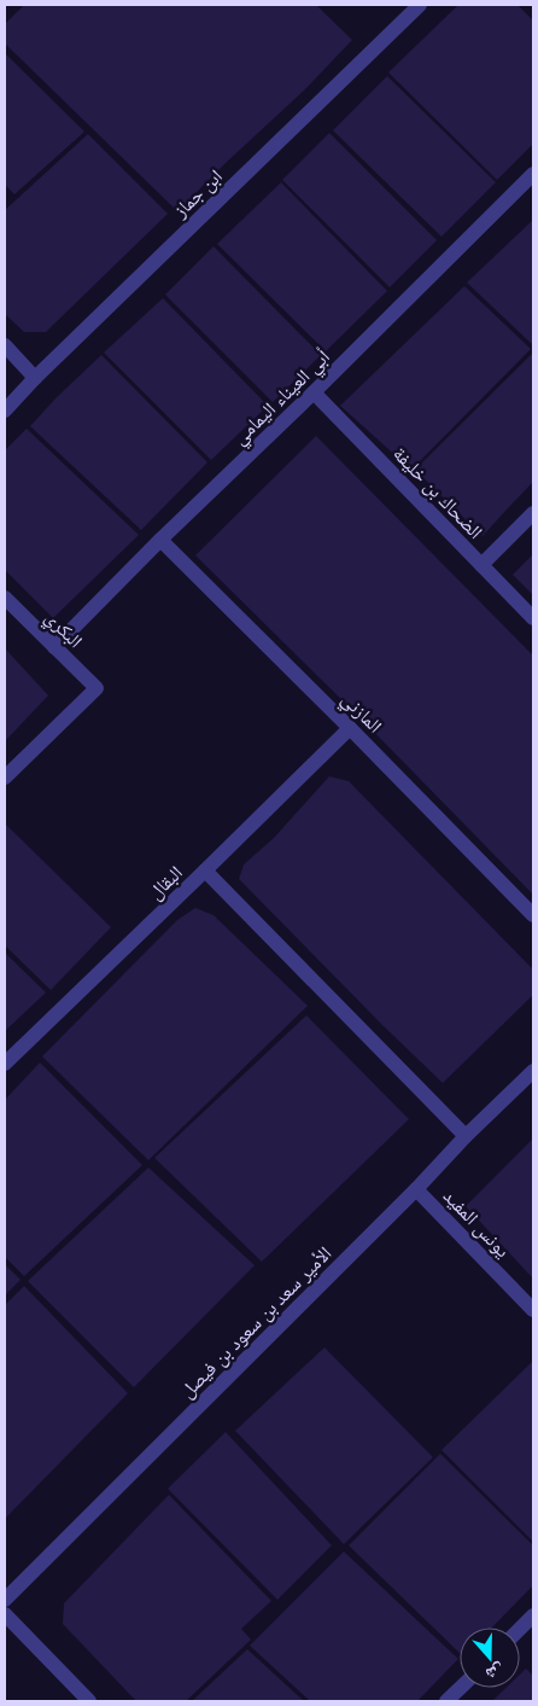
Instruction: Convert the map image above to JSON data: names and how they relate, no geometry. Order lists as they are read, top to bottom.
{
  "streets": {
    "street": [
      "ابن جماز",
      "أبي العيناء اليمامي",
      "الضحاك بن خليفة",
      "البكري",
      "المازني",
      "البقال",
      "يونس المفيد",
      "الأمير سعد بن سعود بن فيصل"
    ]
  },
  "crossings": [
    ["أبي العيناء اليمامي", "الضحاك بن خليفة"],
    ["أبي العيناء اليمامي", "البكري"],
    ["أبي العيناء اليمامي", "المازني"],
    ["المازني", "البقال"],
    ["يونس المفيد", "الأمير سعد بن سعود بن فيصل"]
  ],
  "north": "bottom"
}
